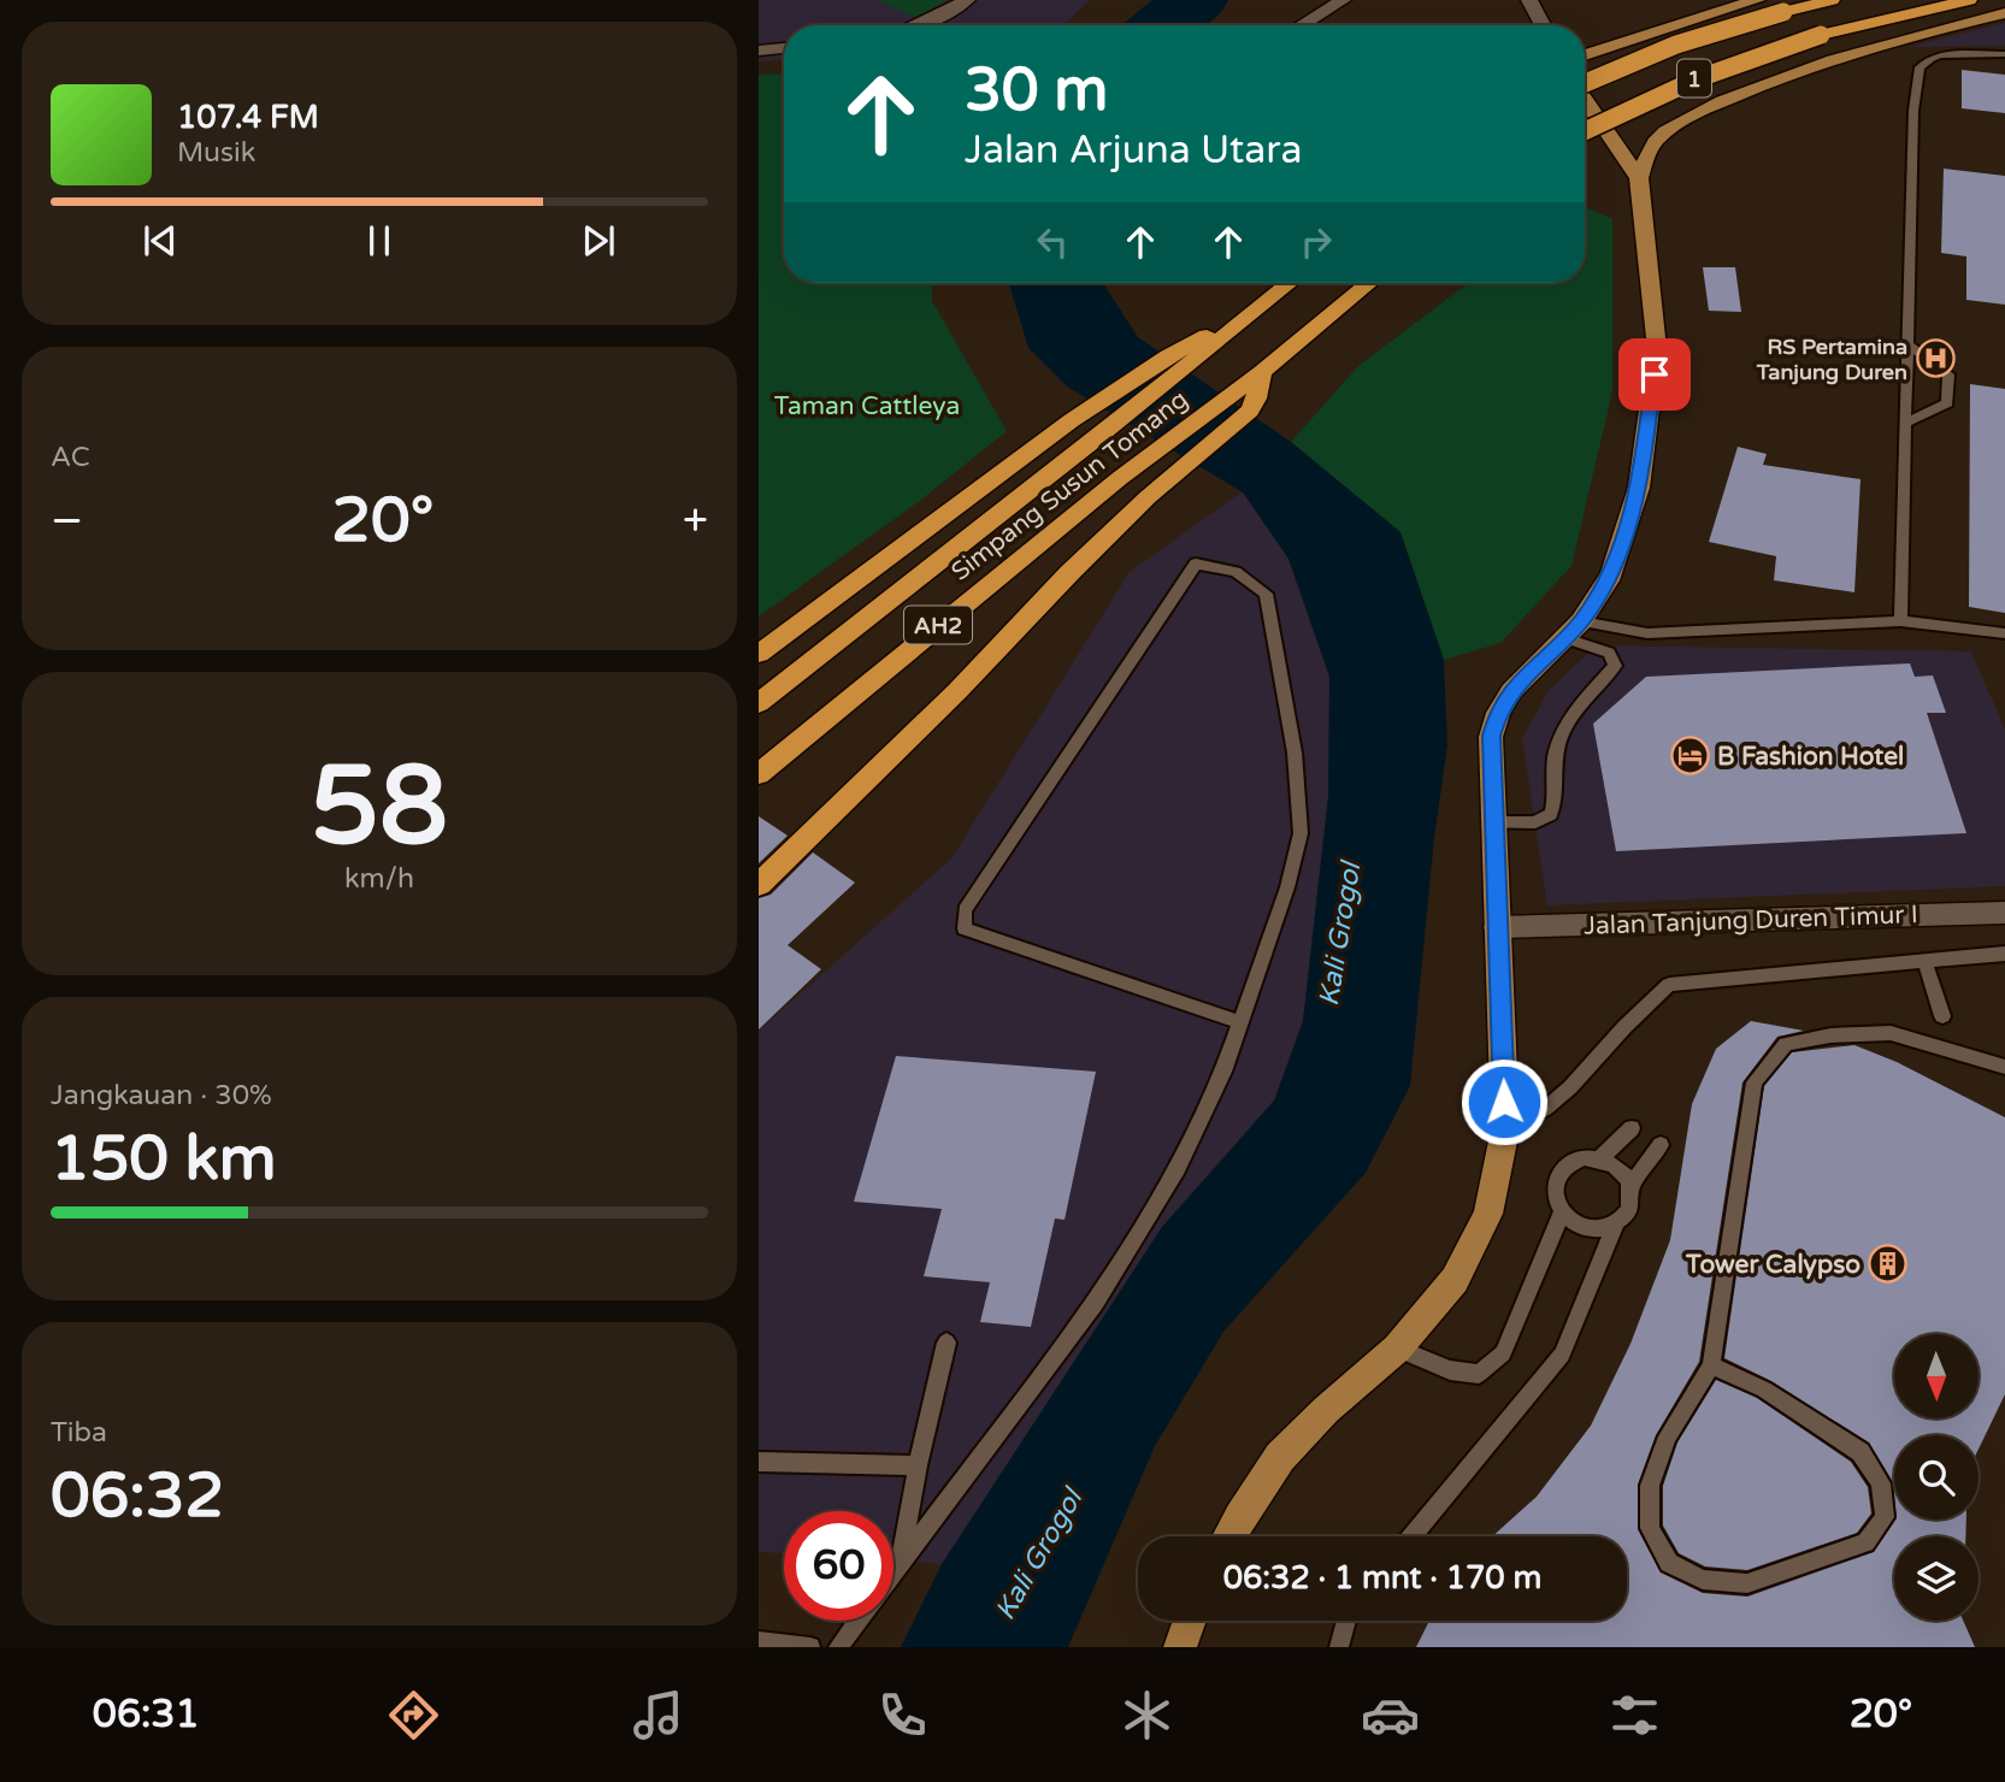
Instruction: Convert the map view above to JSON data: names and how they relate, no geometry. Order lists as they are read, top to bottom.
{
  "streets": {
    "highway": ["1", "Simpang Susun Tomang", "AH2"],
    "street": ["Jalan Tanjung Duren Timur I"]
  },
  "water": ["Kali Grogol"],
  "parks": ["Taman Cattleya"],
  "places": {
    "hospital": ["RS Pertamina Tanjung Duren"],
    "hotel": ["B Fashion Hotel"],
    "building": ["Tower Calypso"]
  },
  "north": "bottom",
  "page": {
    "turn": ["30 m", "Jalan Arjuna Utara"],
    "song": ["107.4 FM", "Musik"],
    "tile": [
      "AC",
      ["58", "km/h"],
      ["Jangkauan · 30%", "150 km"],
      ["Tiba", "06:32"]
    ],
    "heat": ["−", "20°", "+"],
    "limit": "60",
    "trip": "06:32 · 1 mnt · 170 m",
    "tabs": ["06:31", "20°"]
  }
}
